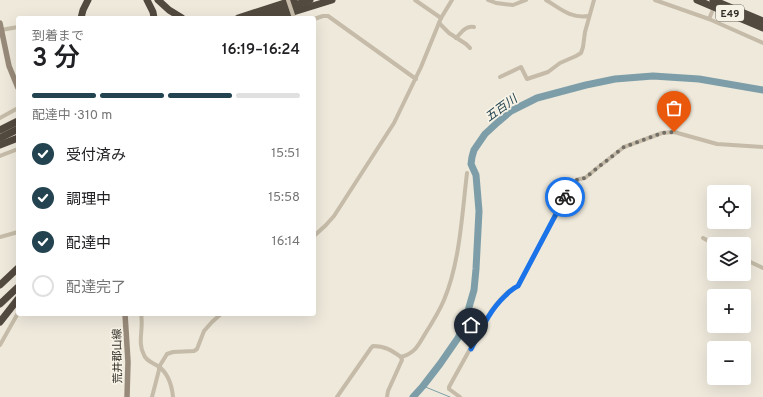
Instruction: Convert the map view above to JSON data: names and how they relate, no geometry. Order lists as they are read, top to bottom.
{
  "streets": {
    "highway": ["E49"],
    "main road": ["荒井郡山線"]
  },
  "water": ["五百川"],
  "page": {
    "heading": ["3 分", "到着まで", "16:19–16:24"],
    "bar": "配達中 · 310 m",
    "list": [
      ["受付済み", "15:51"],
      ["調理中", "15:58"],
      ["配達中", "16:14"],
      "配達完了"
    ],
    "map_buttons": ["+", "−"]
  }
}
